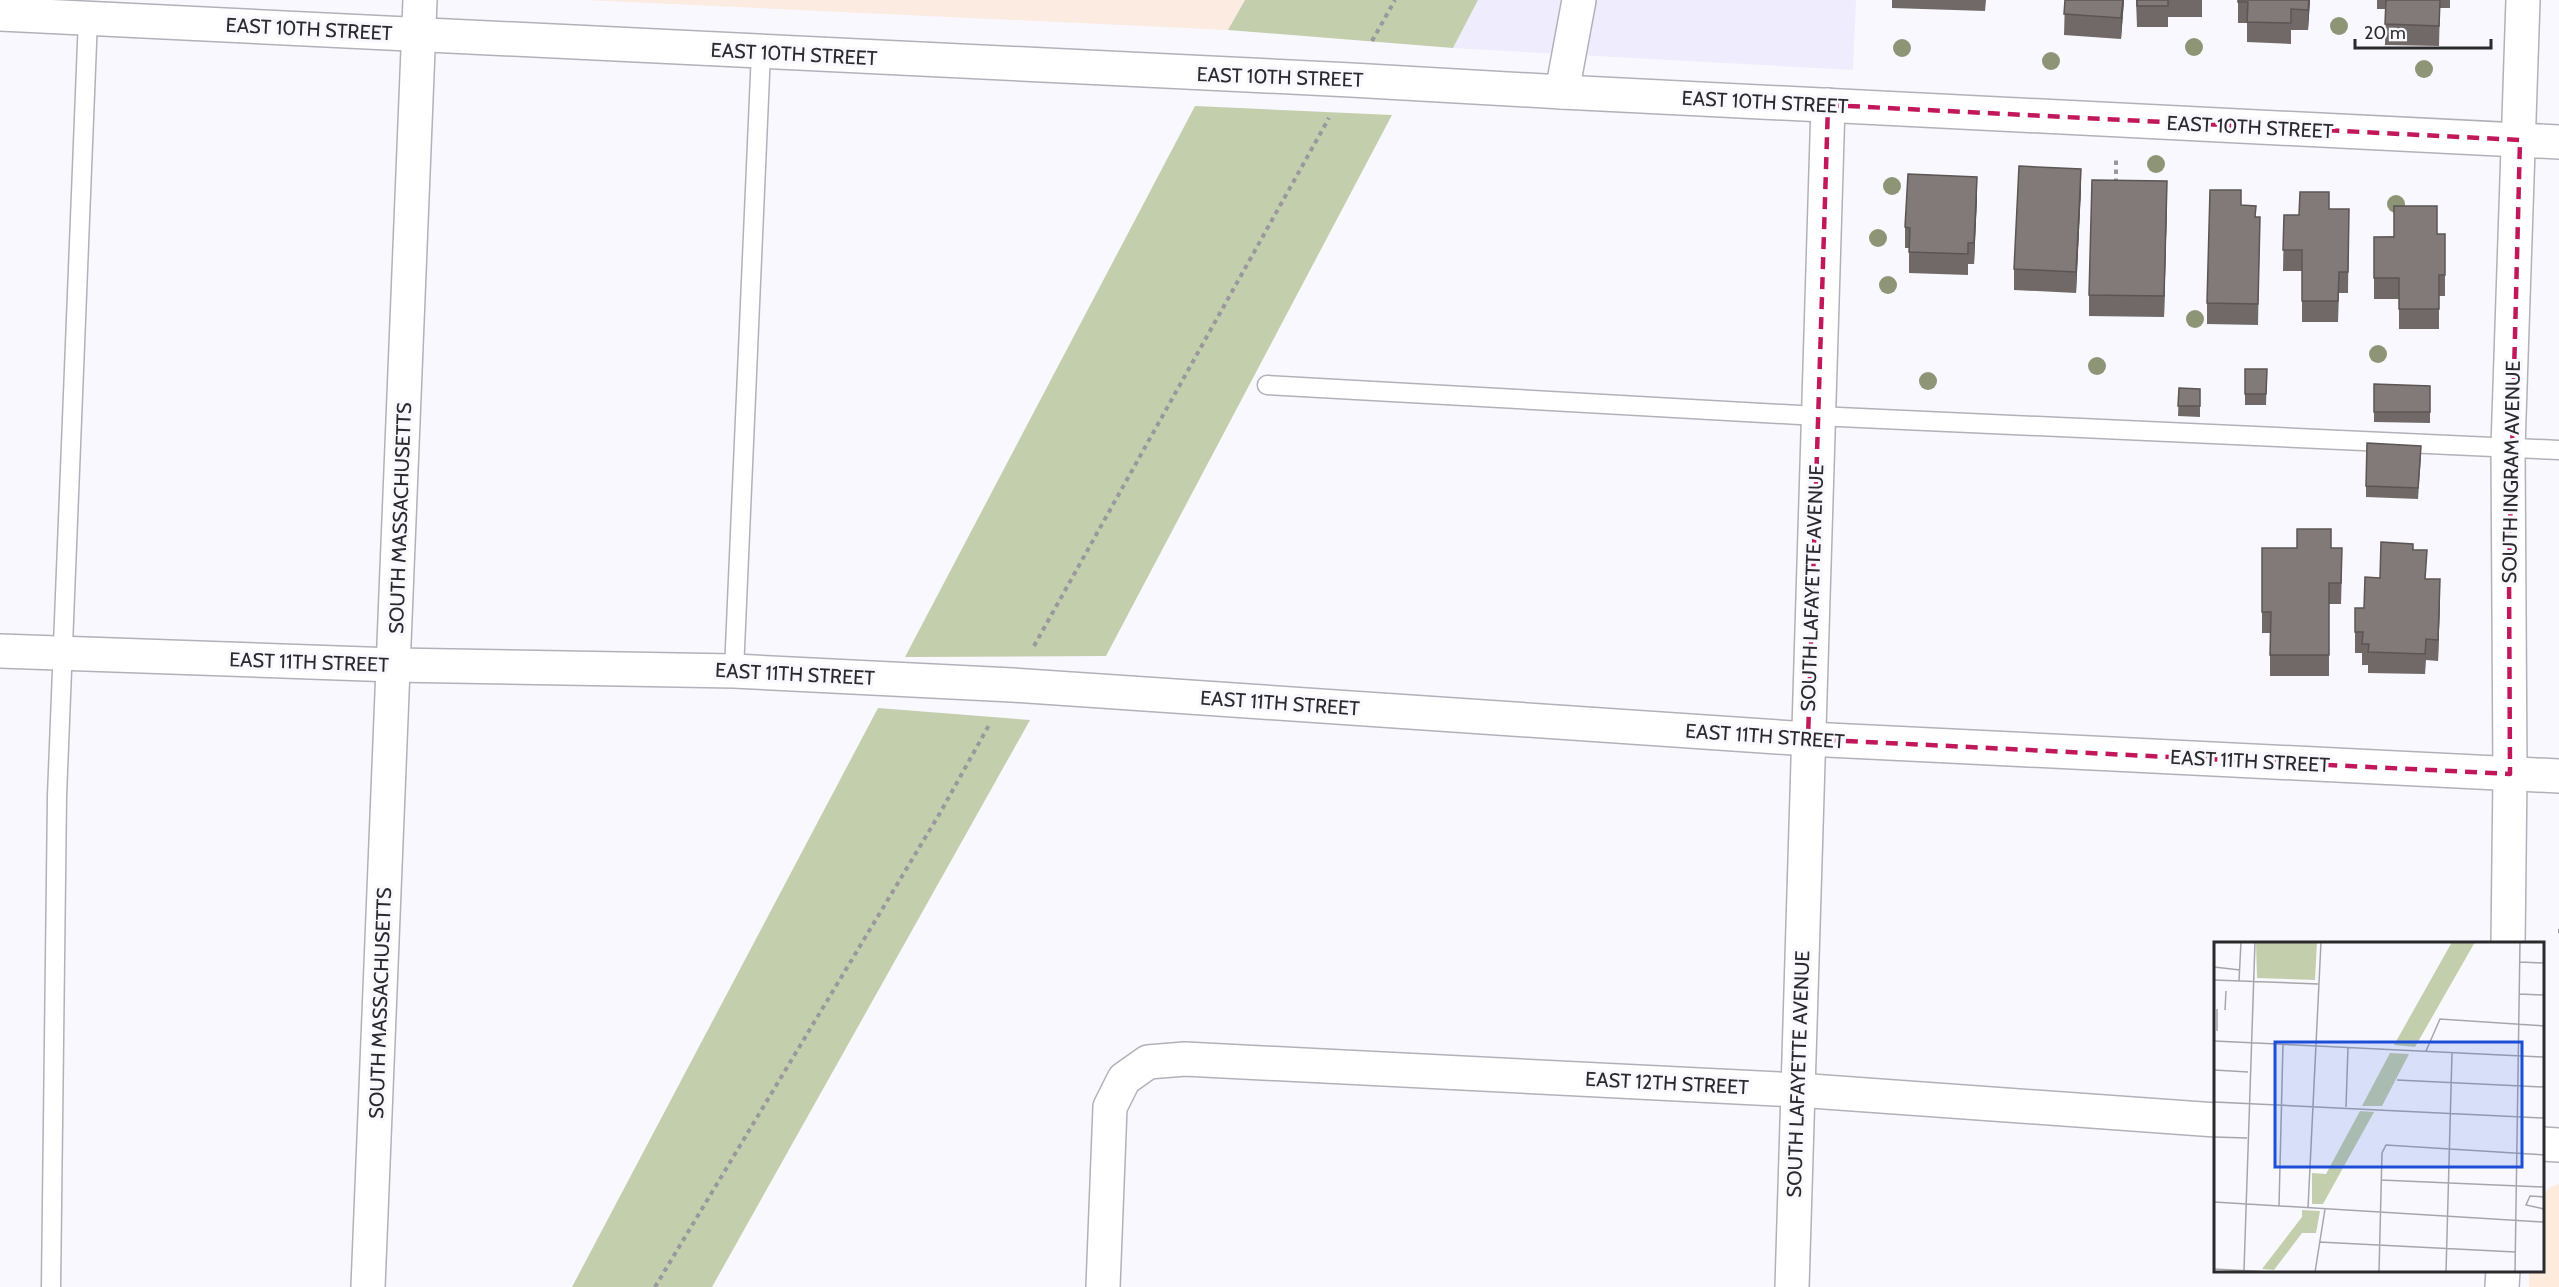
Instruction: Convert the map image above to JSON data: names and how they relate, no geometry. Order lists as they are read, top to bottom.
{
  "streets": {
    "street": [
      "EAST 10TH STREET",
      "SOUTH INGRAM AVENUE",
      "SOUTH MASSACHUSETTS",
      "SOUTH LAFAYETTE AVENUE",
      "EAST 11TH STREET",
      "EAST 12TH STREET"
    ]
  },
  "crossings": [
    ["EAST 10TH STREET", "SOUTH INGRAM AVENUE"],
    ["EAST 10TH STREET", "SOUTH MASSACHUSETTS"],
    ["EAST 10TH STREET", "SOUTH LAFAYETTE AVENUE"],
    ["SOUTH INGRAM AVENUE", "EAST 11TH STREET"],
    ["SOUTH MASSACHUSETTS", "EAST 11TH STREET"],
    ["SOUTH LAFAYETTE AVENUE", "EAST 11TH STREET"],
    ["SOUTH LAFAYETTE AVENUE", "EAST 12TH STREET"]
  ],
  "scale_bar": "20 m"
}
